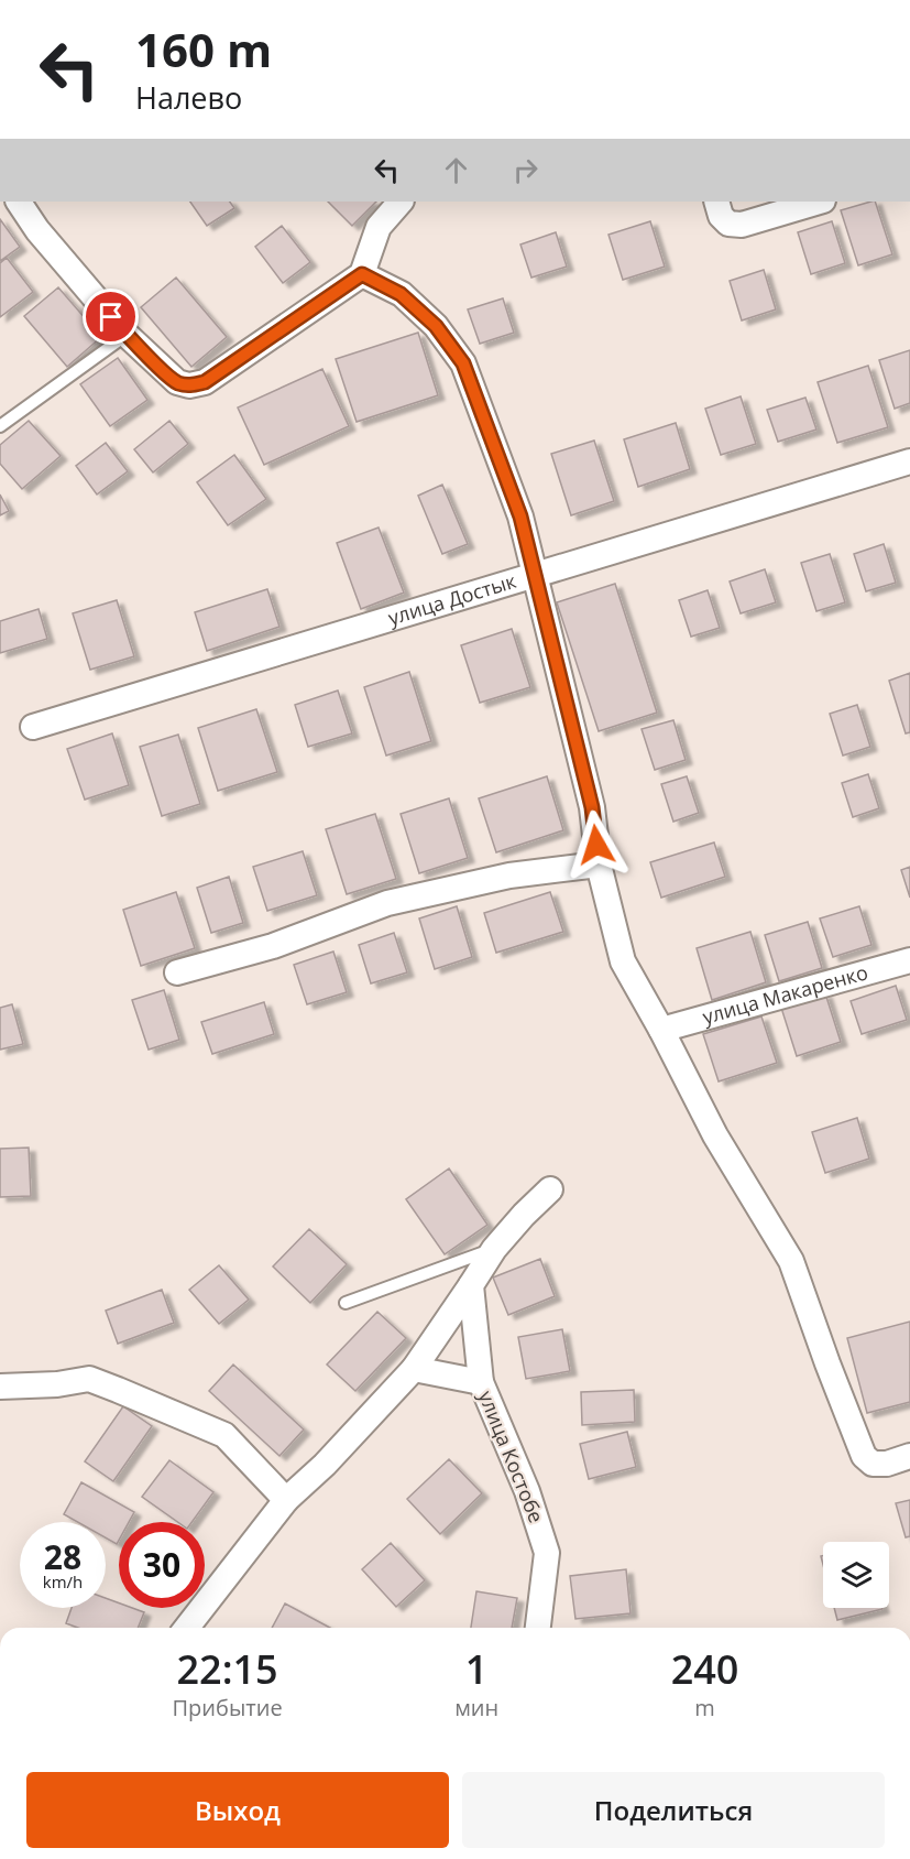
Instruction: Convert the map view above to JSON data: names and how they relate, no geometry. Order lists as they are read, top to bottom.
{
  "streets": {
    "street": ["улица Достык", "улица Макаренко", "улица Костобе"]
  },
  "page": {
    "turn": ["160 m", "Налево"],
    "speed": "28 km/h",
    "limit": "30",
    "eta": [
      "22:15",
      "Прибытие",
      "1",
      "мин",
      "240",
      "m"
    ],
    "buttons": ["Выход", "Поделиться"]
  }
}
